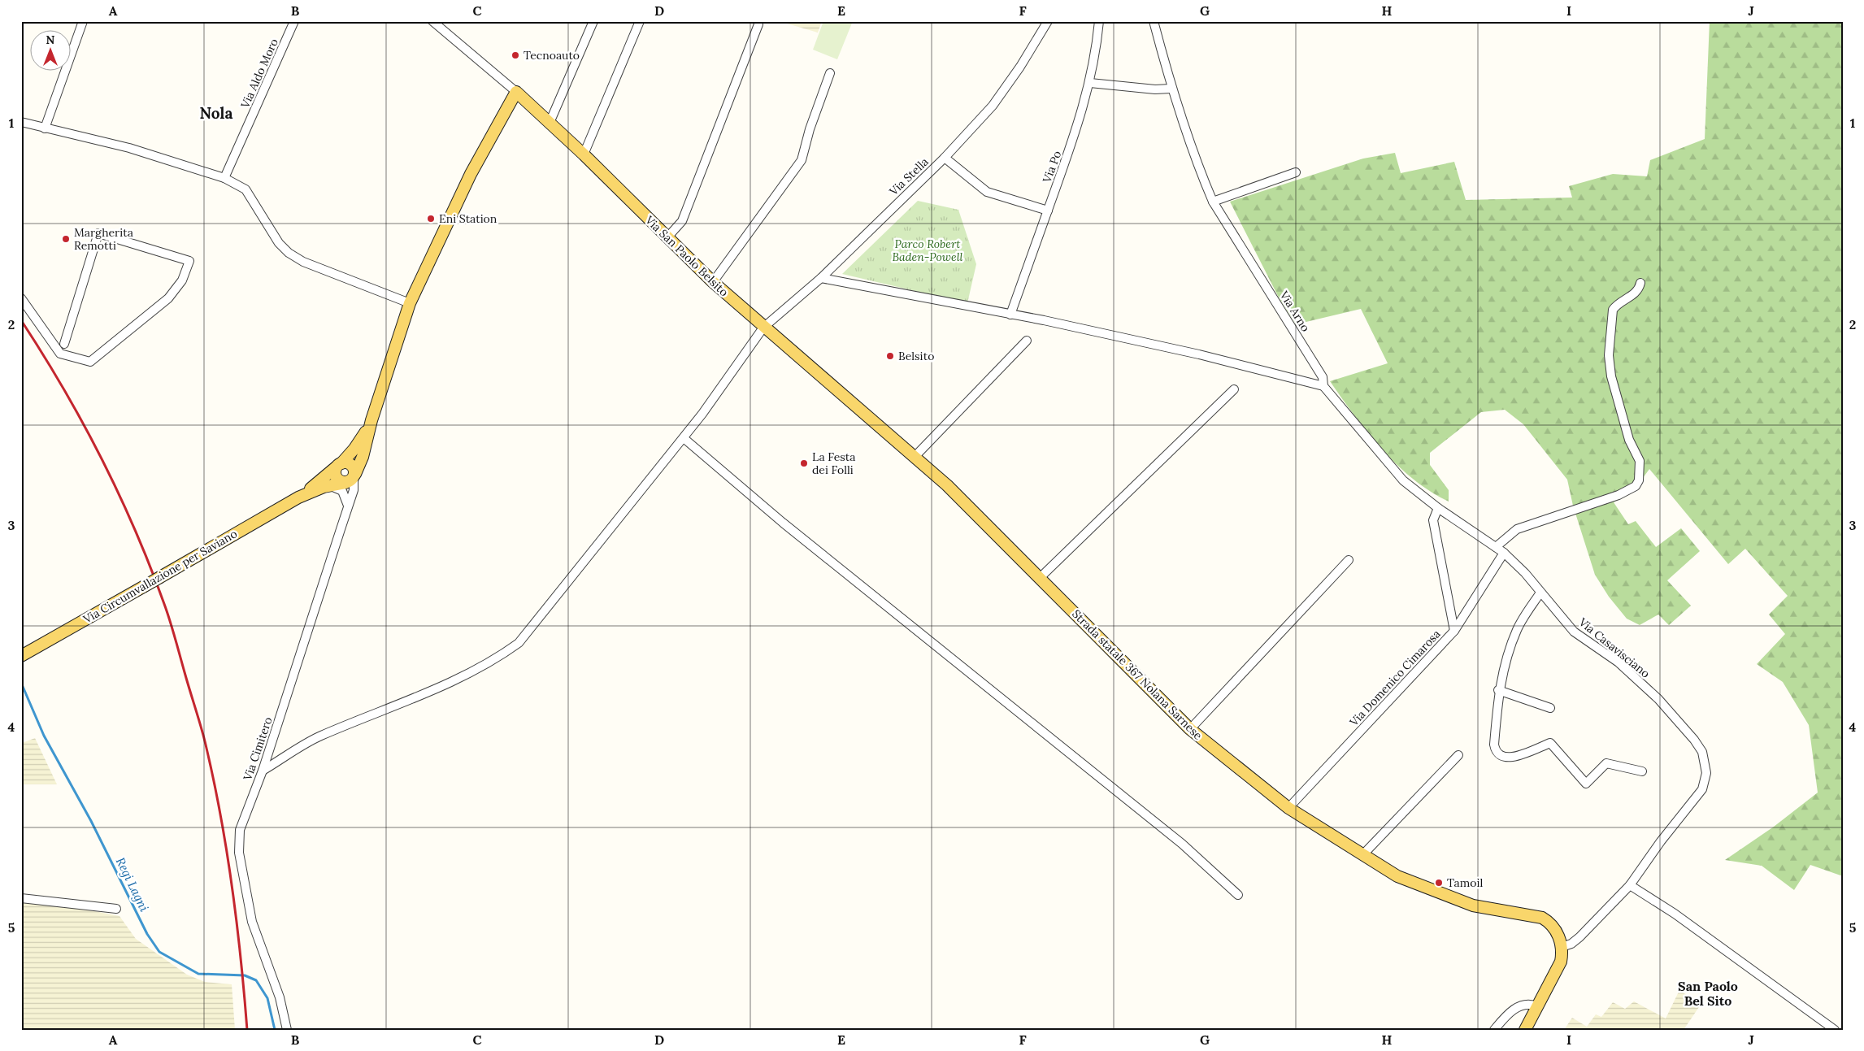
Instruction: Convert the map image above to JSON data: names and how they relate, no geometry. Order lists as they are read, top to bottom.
{
  "streets": {
    "main road": ["Via San Paolo Belsito", "Via Circumvallazione per Saviano", "Strada statale 367 Nolana Sarnese"],
    "street": [
      "Via Aldo Moro",
      "Via Po",
      "Via Stella",
      "Via Arno",
      "Via Casavisciano",
      "Via Domenico Cimarosa",
      "Via Cimitero"
    ]
  },
  "crossings": [
    ["Via Stella", "Via San Paolo Belsito"],
    ["Via Stella", "Via Cimitero"],
    ["Via San Paolo Belsito", "Via Circumvallazione per Saviano"],
    ["Via San Paolo Belsito", "Strada statale 367 Nolana Sarnese"],
    ["Via Arno", "Via Casavisciano"],
    ["Via Arno", "Via Domenico Cimarosa"],
    ["Via Circumvallazione per Saviano", "Via Cimitero"],
    ["Via Casavisciano", "Strada statale 367 Nolana Sarnese"],
    ["Via Casavisciano", "Via Domenico Cimarosa"],
    ["Strada statale 367 Nolana Sarnese", "Via Domenico Cimarosa"]
  ],
  "districts": ["Nola", "San Paolo Bel Sito"],
  "water": ["Regi Lagni"],
  "parks": ["Parco Robert Baden-Powell"],
  "places": [
    "Tecnoauto",
    "Eni Station",
    "Margherita Remotti",
    "Belsito",
    "La Festa dei Folli",
    "Tamoil"
  ],
  "north": "top",
  "grid": {
    "columns": [
      "A",
      "B",
      "C",
      "D",
      "E",
      "F",
      "G",
      "H",
      "I",
      "J"
    ],
    "rows": [
      "1",
      "2",
      "3",
      "4",
      "5"
    ]
  }
}
